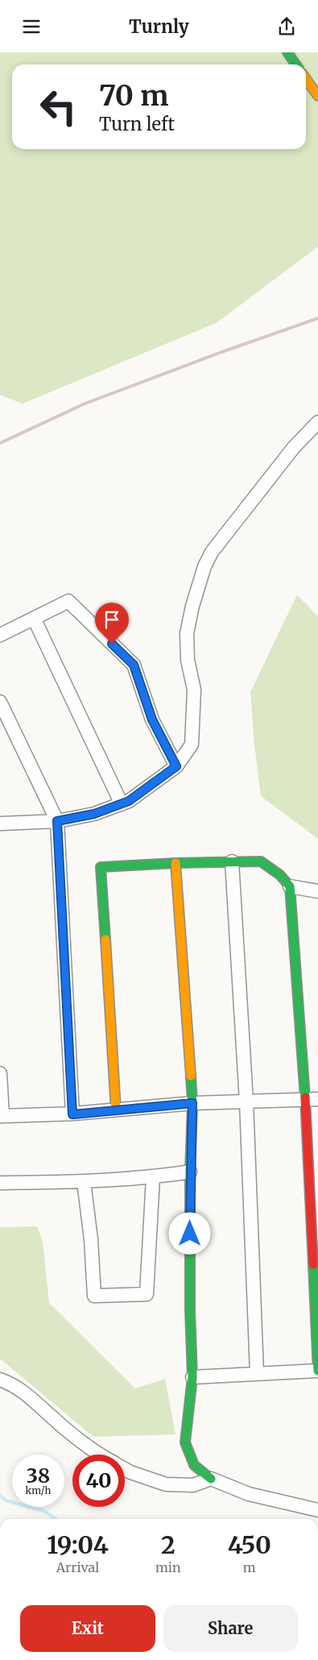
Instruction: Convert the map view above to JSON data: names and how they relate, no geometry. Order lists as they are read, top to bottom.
{
  "page": {
    "header": "Turnly",
    "turn": ["70 m", "Turn left"],
    "speed": "38 km/h",
    "limit": "40",
    "eta": [
      "19:04",
      "Arrival",
      "2",
      "min",
      "450",
      "m"
    ],
    "buttons": ["Exit", "Share"]
  }
}
